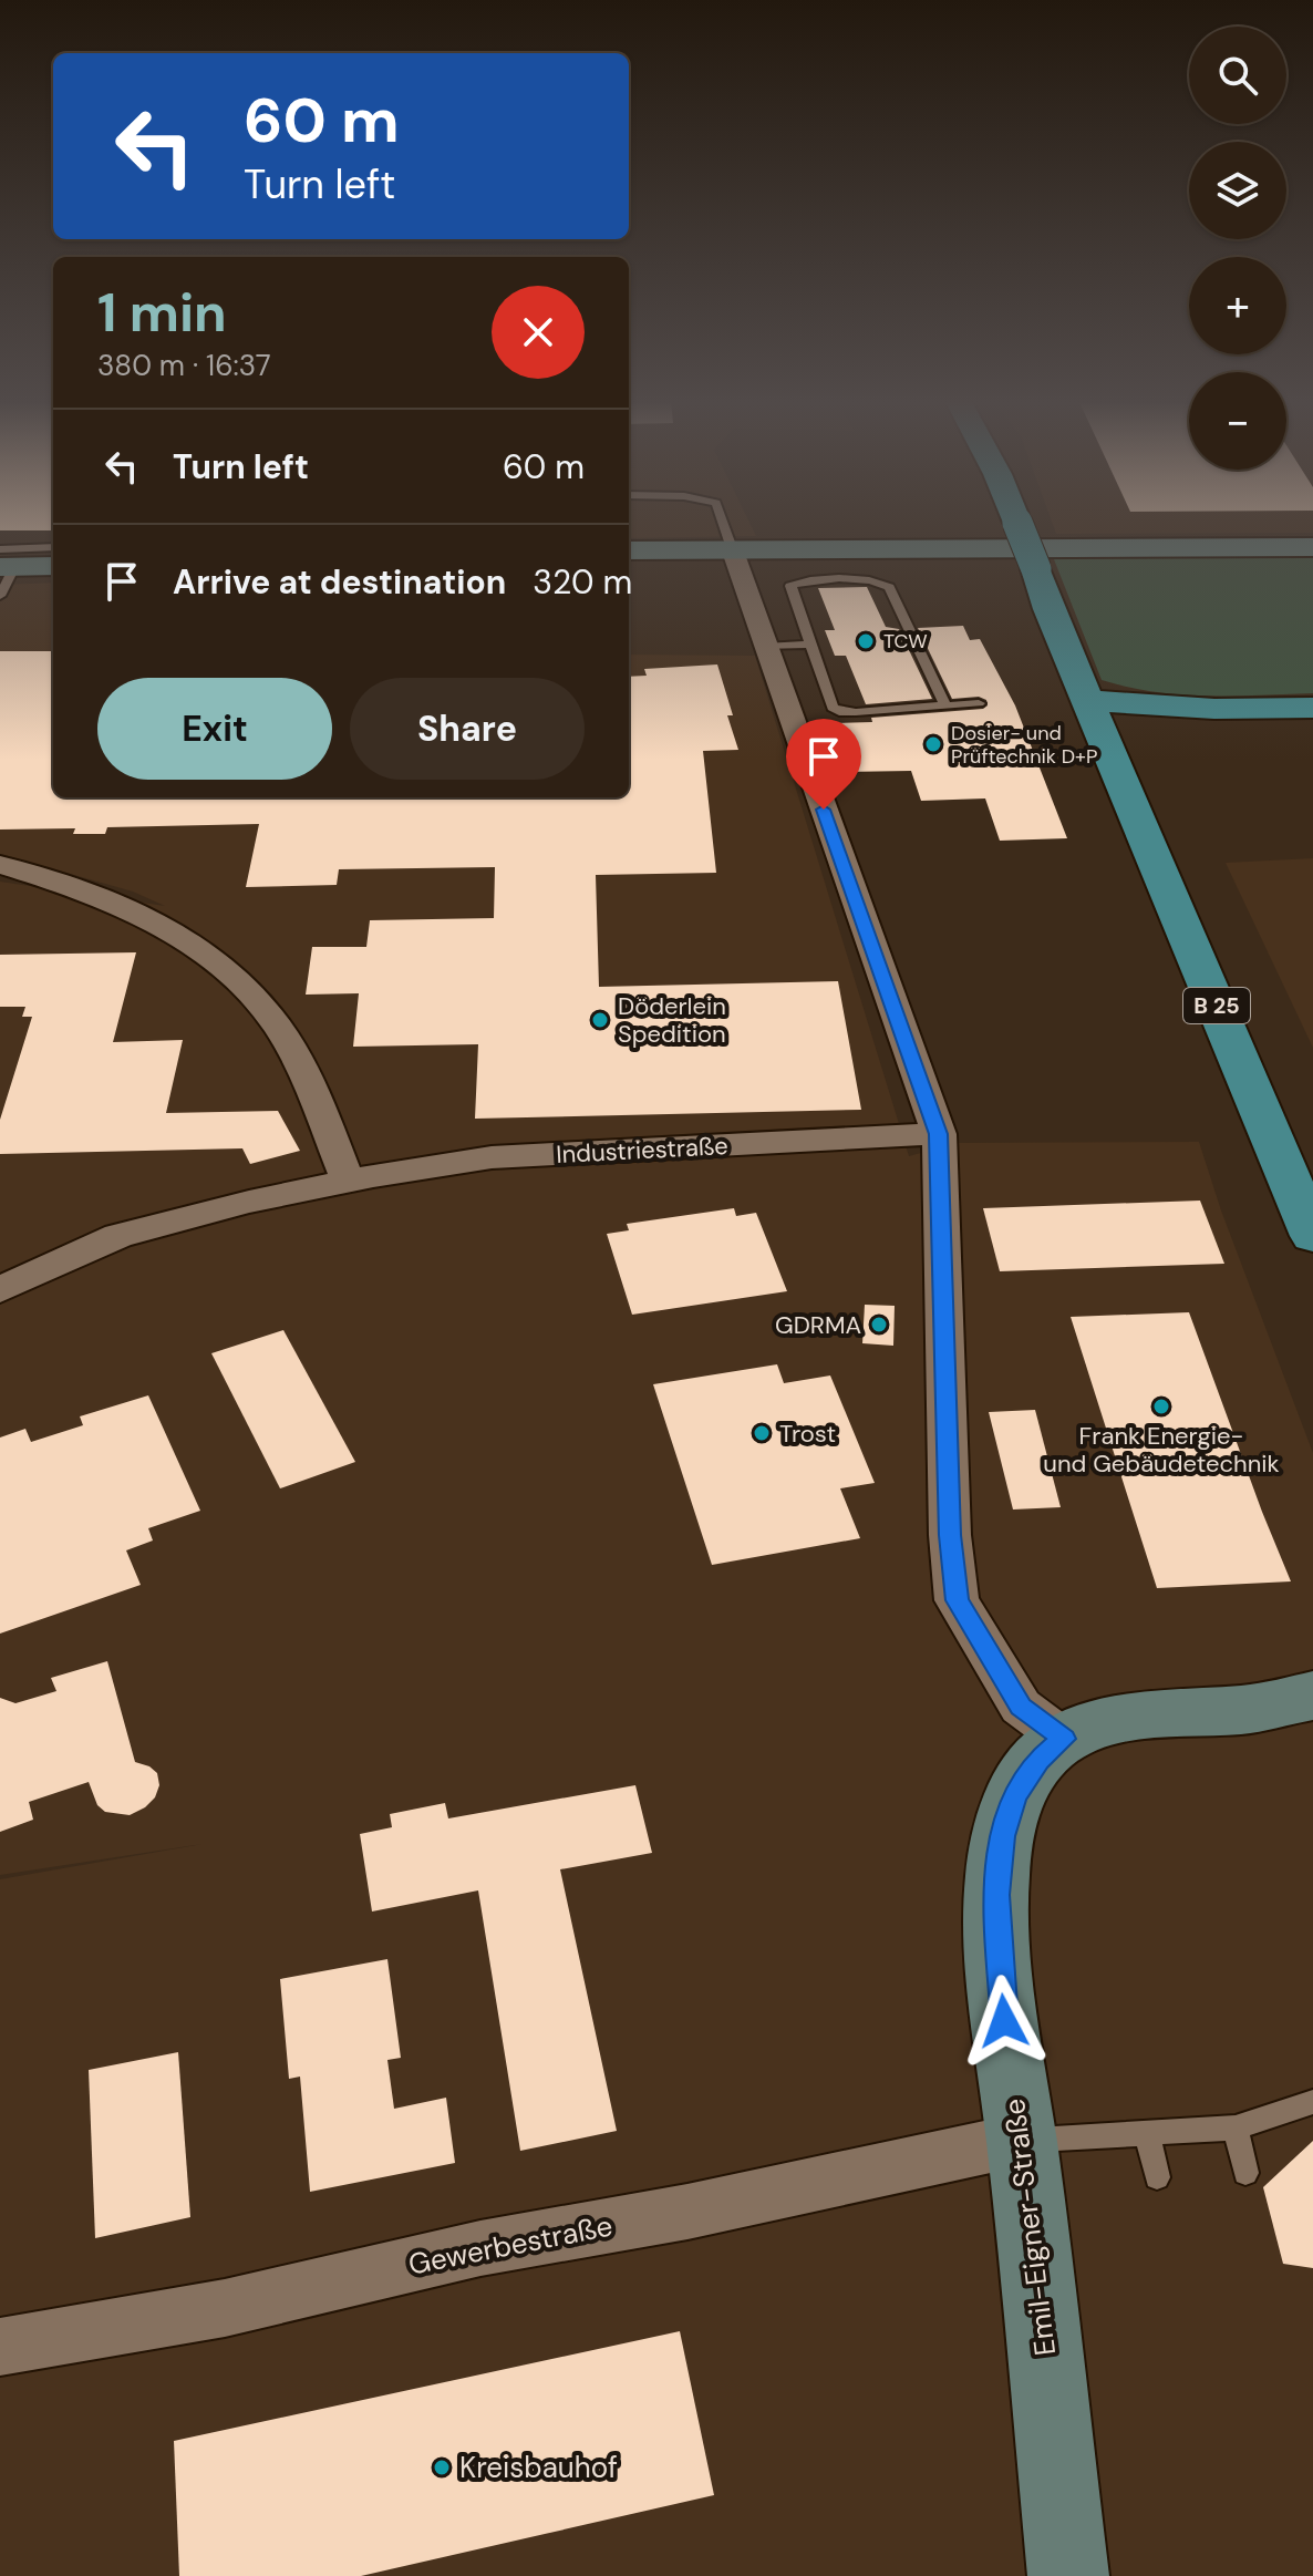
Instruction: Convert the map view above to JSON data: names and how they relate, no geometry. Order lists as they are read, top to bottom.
{
  "streets": {
    "main road": ["B 25", "Emil-Eigner-Straße"],
    "street": ["Industriestraße", "Gewerbestraße"]
  },
  "crossings": [
    ["Emil-Eigner-Straße", "Gewerbestraße"]
  ],
  "places": [
    "TCW",
    "Dosier- und Prüftechnik D+P",
    "Döderlein Spedition",
    "GDRMA",
    "Frank Energie- und Gebäudetechnik",
    "Trost",
    "Kreisbauhof"
  ],
  "page": {
    "map_buttons": ["+", "−"],
    "turn": ["60 m", "Turn left"],
    "heading": ["1 min", "380 m · 16:37"],
    "list": [
      {
        "name": "Turn left",
        "value": "60 m"
      },
      {
        "name": "Arrive at destination",
        "value": "320 m"
      }
    ],
    "buttons": ["Exit", "Share"]
  }
}
